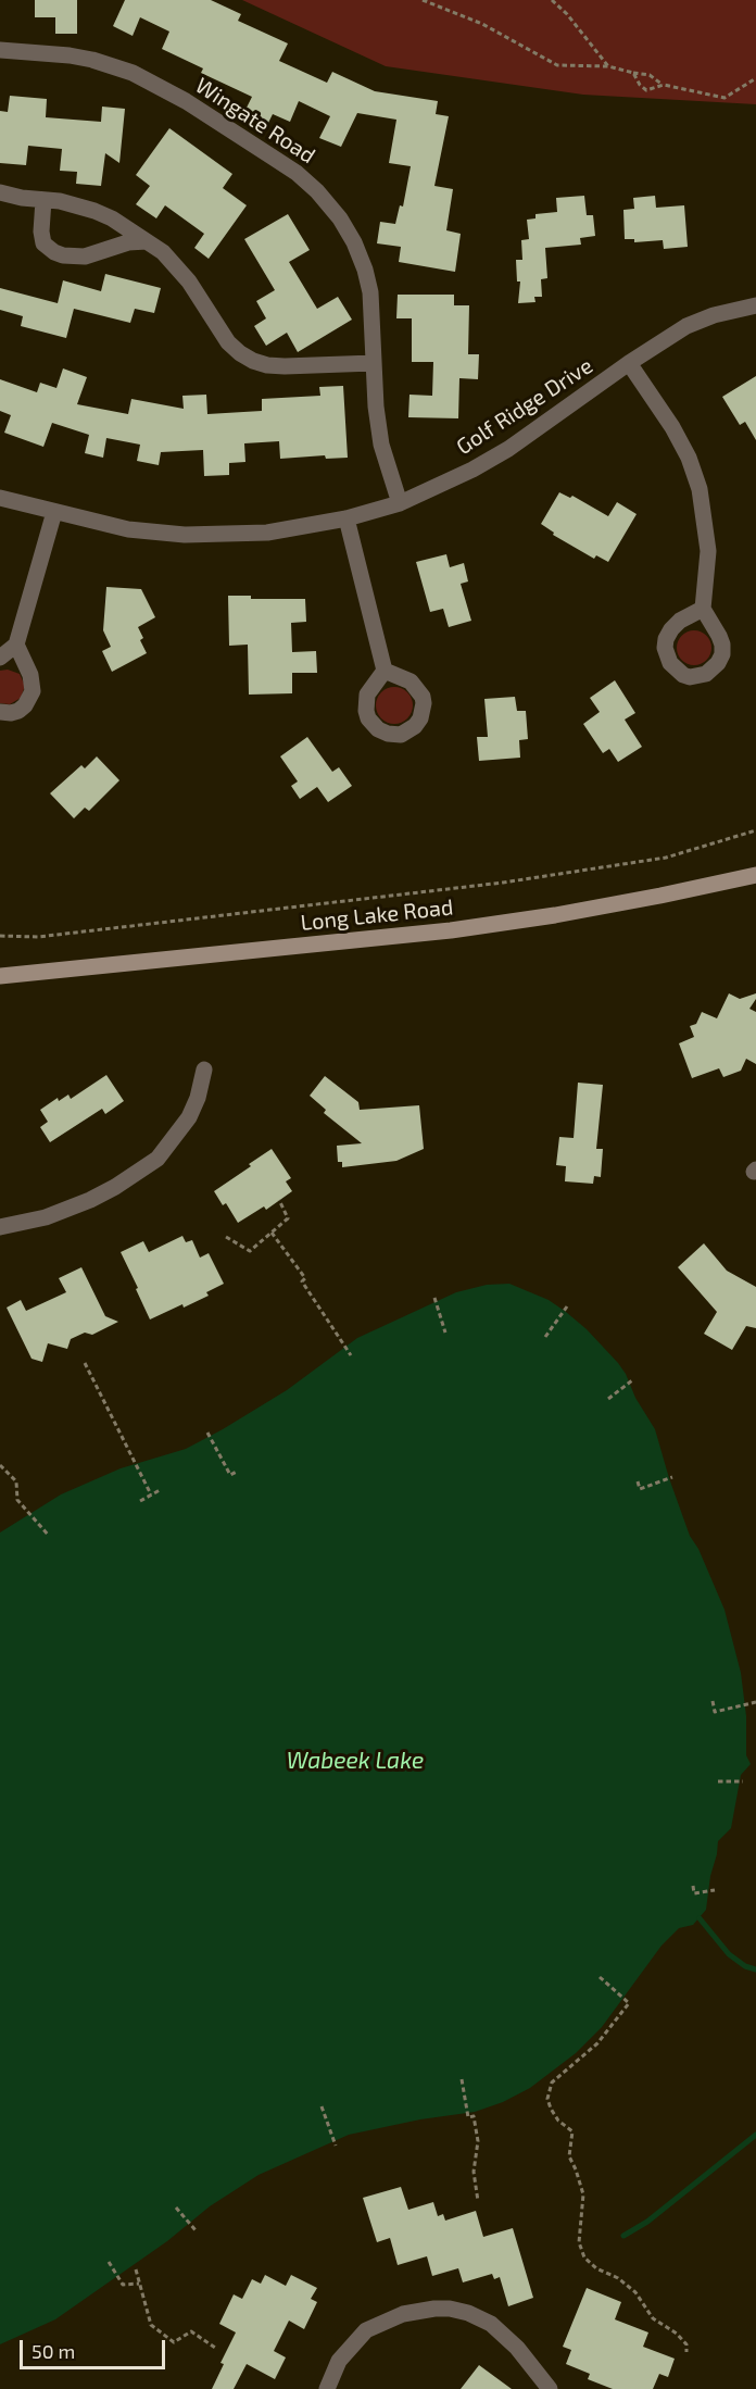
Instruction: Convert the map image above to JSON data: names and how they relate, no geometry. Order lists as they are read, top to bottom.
{
  "streets": {
    "main road": ["Long Lake Road"],
    "street": ["Wingate Road", "Golf Ridge Drive"]
  },
  "crossings": [
    ["Wingate Road", "Golf Ridge Drive"]
  ],
  "water": ["Wabeek Lake"],
  "scale_bar": "50 m"
}
